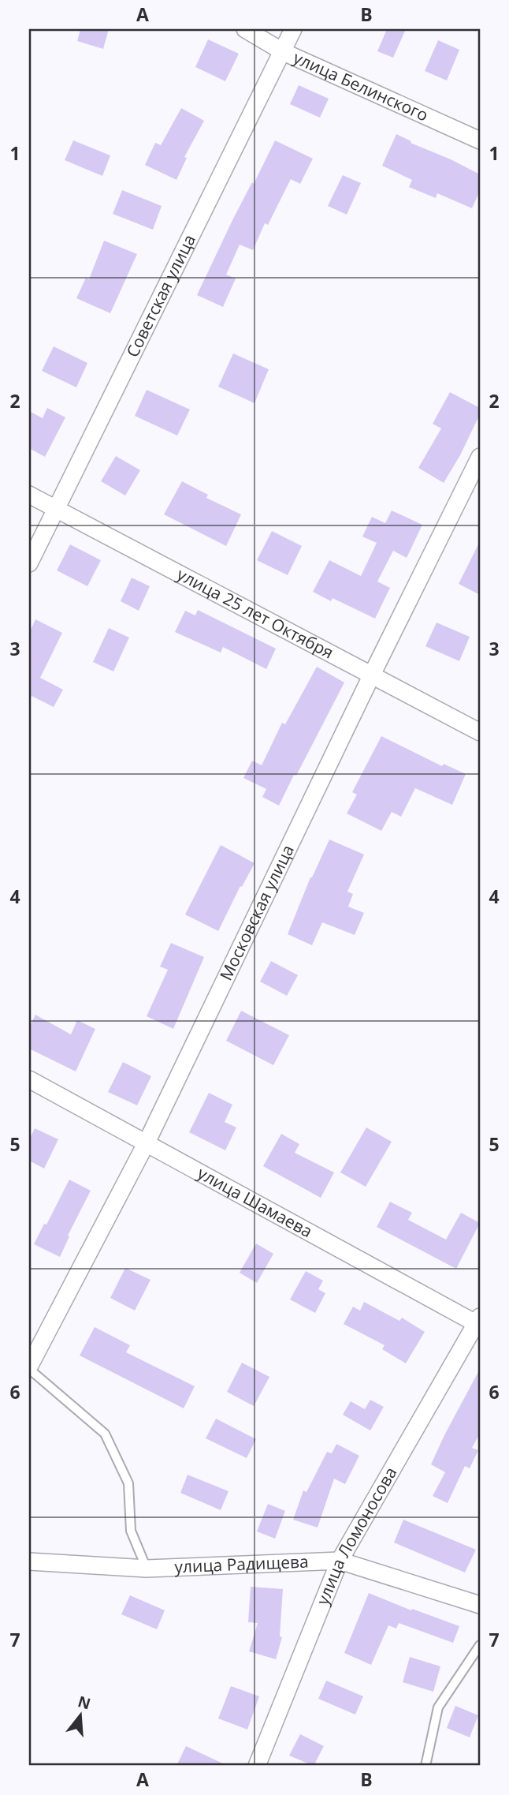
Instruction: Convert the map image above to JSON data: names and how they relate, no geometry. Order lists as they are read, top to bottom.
{
  "streets": {
    "street": [
      "улица Белинского",
      "Советская улица",
      "улица 25 лет Октября",
      "Московская улица",
      "улица Шамаева",
      "улица Ломоносова",
      "улица Радищева"
    ]
  },
  "crossings": [
    ["улица Белинского", "Советская улица"],
    ["Советская улица", "улица 25 лет Октября"],
    ["улица 25 лет Октября", "Московская улица"],
    ["Московская улица", "улица Шамаева"],
    ["улица Шамаева", "улица Ломоносова"],
    ["улица Ломоносова", "улица Радищева"]
  ],
  "north": "top",
  "grid": {
    "columns": ["A", "B"],
    "rows": [
      "1",
      "2",
      "3",
      "4",
      "5",
      "6",
      "7"
    ]
  }
}
